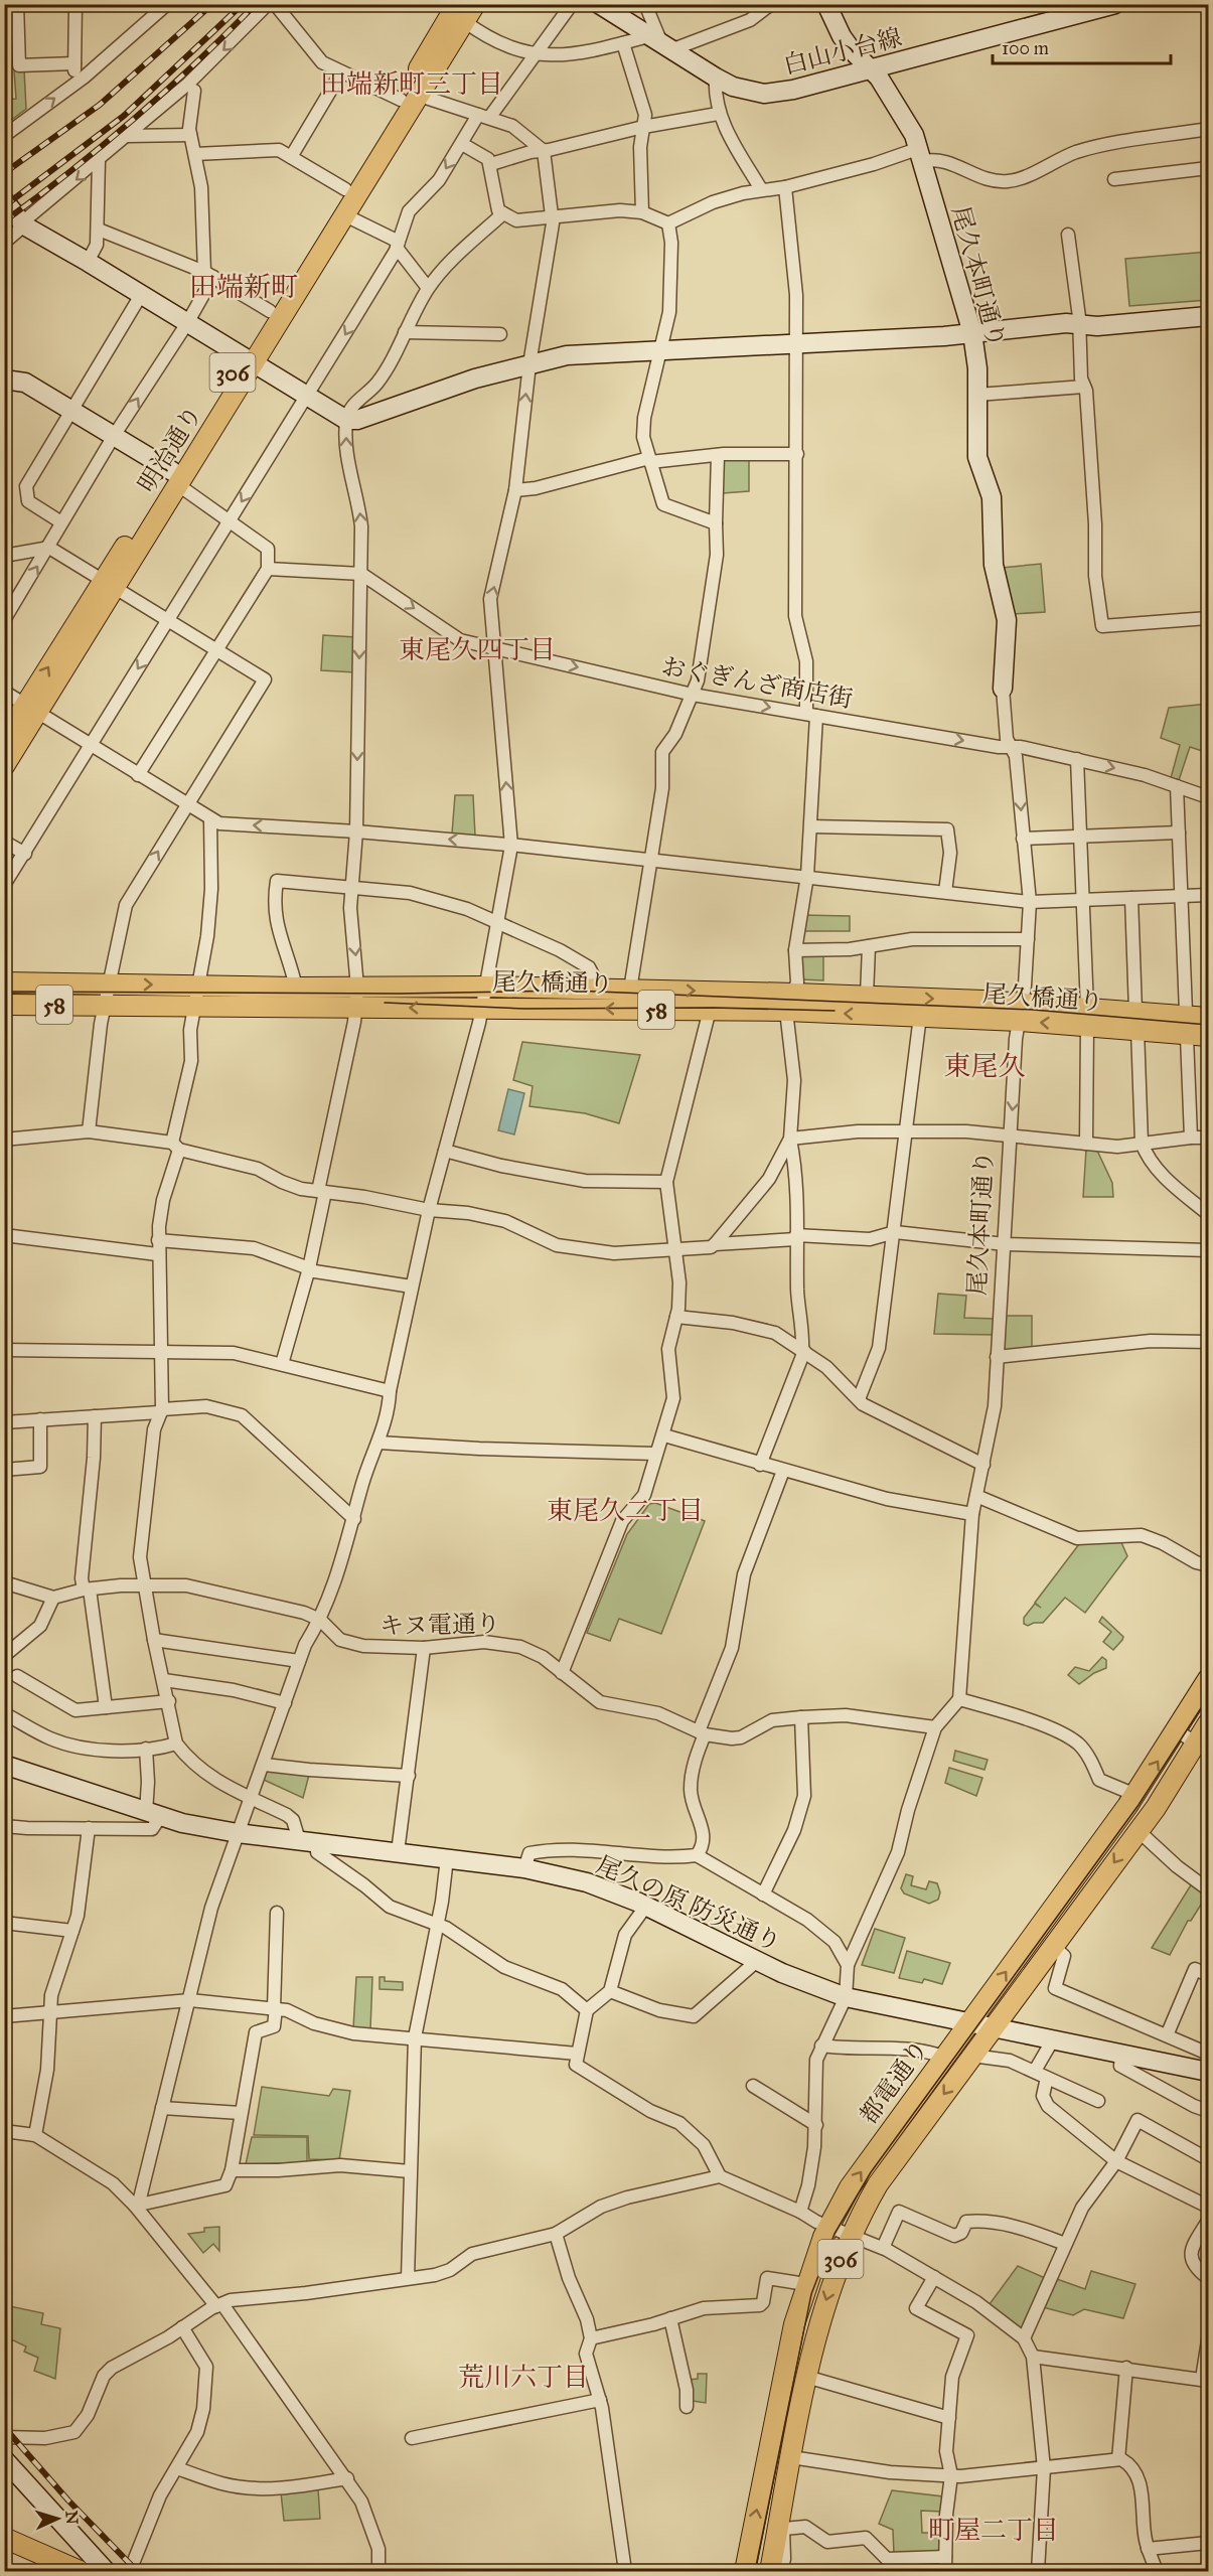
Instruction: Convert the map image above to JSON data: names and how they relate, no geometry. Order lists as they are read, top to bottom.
{
  "streets": {
    "main road": [
      "306",
      "明治通り",
      "尾久橋通り",
      "58",
      "都電通り"
    ],
    "street": [
      "白山小台線",
      "尾久本町通り",
      "おぐぎんざ商店街",
      "キヌ電通り",
      "尾久の原 防災通り"
    ]
  },
  "crossings": [
    ["白山小台線", "尾久本町通り"],
    ["尾久本町通り", "おぐぎんざ商店街"],
    ["尾久本町通り", "尾久橋通り"],
    ["尾久の原 防災通り", "都電通り"]
  ],
  "one_way": ["おぐぎんざ商店街"],
  "districts": [
    "田端新町三丁目",
    "田端新町",
    "東尾久四丁目",
    "東尾久",
    "東尾久二丁目",
    "荒川六丁目",
    "町屋二丁目"
  ],
  "scale_bar": "100 m",
  "north": "right"
}
